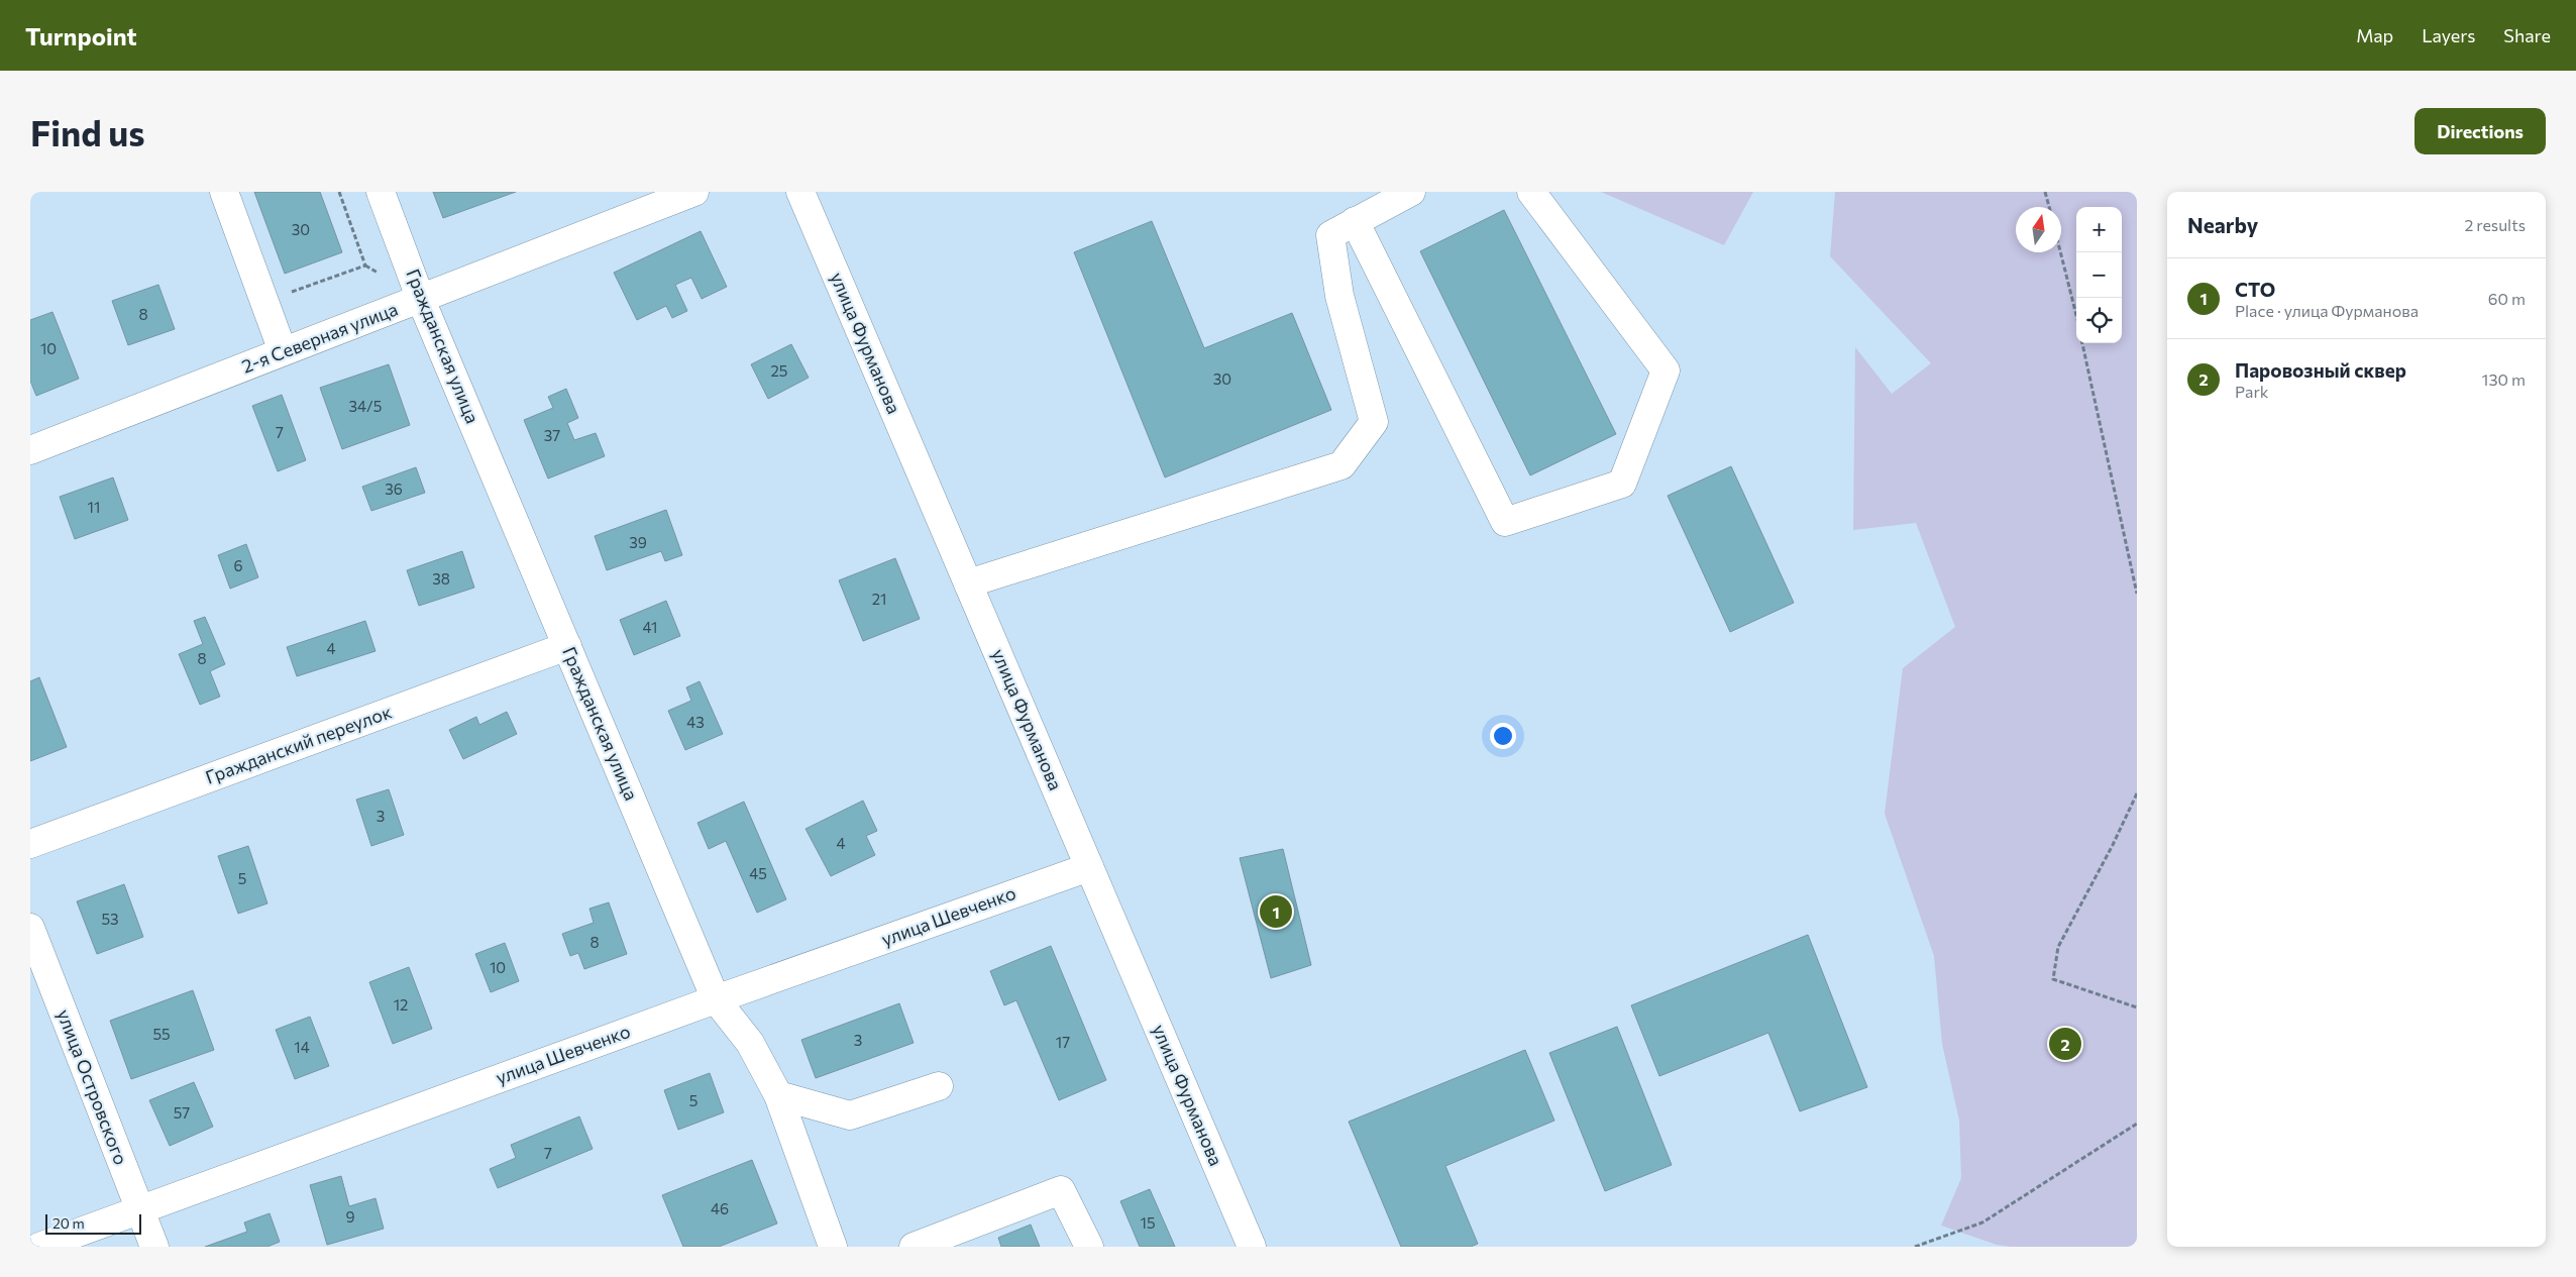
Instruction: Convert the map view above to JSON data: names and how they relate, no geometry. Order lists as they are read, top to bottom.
{
  "streets": {
    "street": [
      "2-я Северная улица",
      "улица Фурманова",
      "Гражданская улица",
      "Гражданский переулок",
      "улица Шевченко",
      "улица Островского"
    ]
  },
  "crossings": [
    ["2-я Северная улица", "Гражданская улица"],
    ["улица Фурманова", "улица Шевченко"],
    ["Гражданская улица", "Гражданский переулок"],
    ["Гражданская улица", "улица Шевченко"],
    ["улица Шевченко", "улица Островского"]
  ],
  "house_numbers": [
    "30",
    "8",
    "10",
    "25",
    "30",
    "34/5",
    "7",
    "37",
    "36",
    "11",
    "39",
    "6",
    "38",
    "21",
    "41",
    "4",
    "8",
    "43",
    "3",
    "4",
    "45",
    "5",
    "53",
    "8",
    "10",
    "12",
    "55",
    "3",
    "17",
    "14",
    "5",
    "57",
    "7",
    "46",
    "9",
    "15"
  ],
  "scale_bar": "20 m",
  "north": "top",
  "page": {
    "header": "Turnpoint",
    "nav": ["Map", "Layers", "Share"],
    "buttons": "Directions",
    "title": "Find us",
    "heading": ["Nearby", "2 results"],
    "map_buttons": ["+", "−"],
    "list": [
      {
        "mark": "1",
        "name": "СТО",
        "note": "Place · улица Фурманова",
        "value": "60 m"
      },
      {
        "mark": "2",
        "name": "Паровозный сквер",
        "note": "Park",
        "value": "130 m"
      }
    ],
    "pins": ["1", "2"],
    "scale": "20 m"
  }
}
